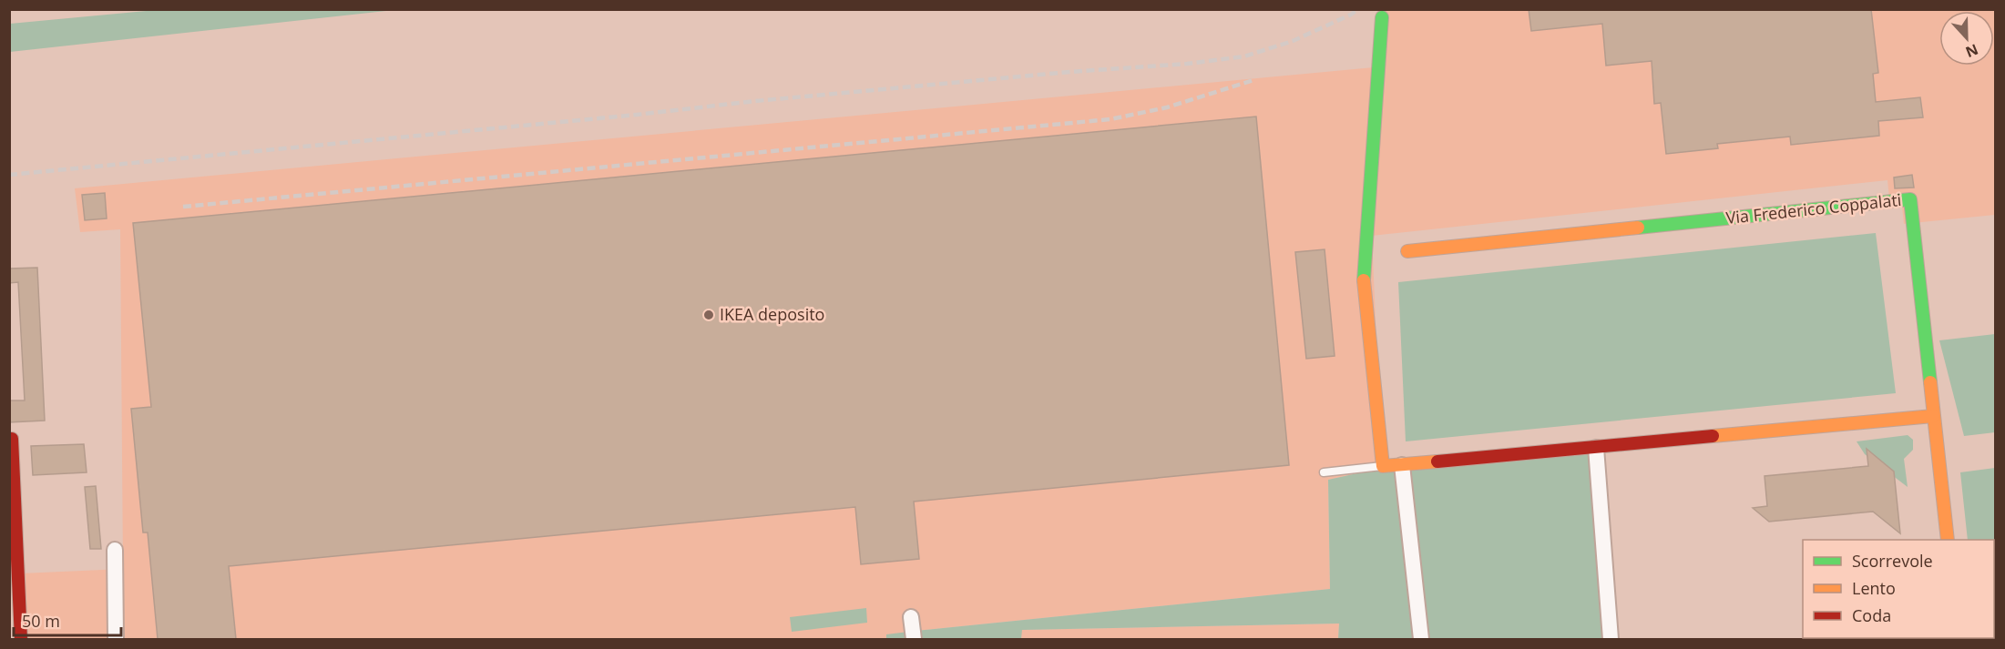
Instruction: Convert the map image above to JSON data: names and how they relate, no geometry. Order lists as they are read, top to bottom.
{
  "streets": {
    "street": ["Via Frederico Coppalati"]
  },
  "places": ["IKEA deposito"],
  "legend": ["Scorrevole", "Lento", "Coda"],
  "scale_bar": "50 m",
  "north": "bottom"
}
